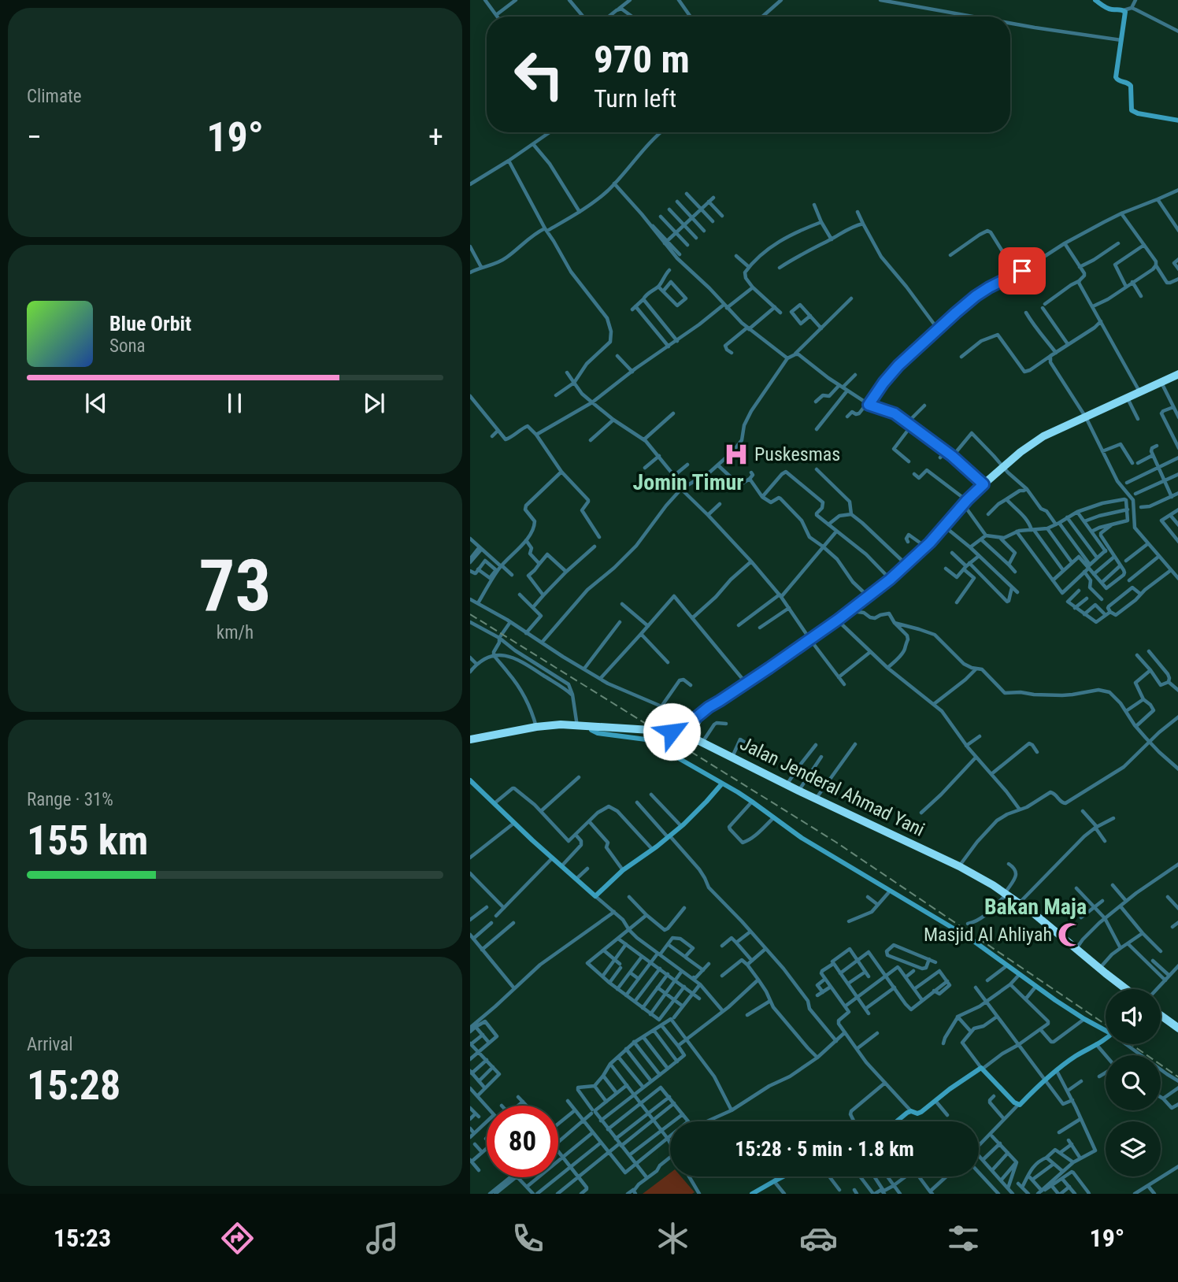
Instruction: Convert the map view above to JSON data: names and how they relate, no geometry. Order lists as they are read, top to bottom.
{
  "streets": {
    "highway": ["Jalan Jenderal Ahmad Yani"]
  },
  "districts": ["Jomin Timur", "Bakan Maja"],
  "places": {
    "hospital": ["Puskesmas"],
    "mosque": ["Masjid Al Ahliyah"]
  },
  "page": {
    "tile": [
      "Climate",
      ["73", "km/h"],
      ["Range · 31%", "155 km"],
      ["Arrival", "15:28"]
    ],
    "turn": ["970 m", "Turn left"],
    "heat": ["−", "19°", "+"],
    "song": ["Blue Orbit", "Sona"],
    "limit": "80",
    "trip": "15:28 · 5 min · 1.8 km",
    "tabs": ["15:23", "19°"]
  }
}
